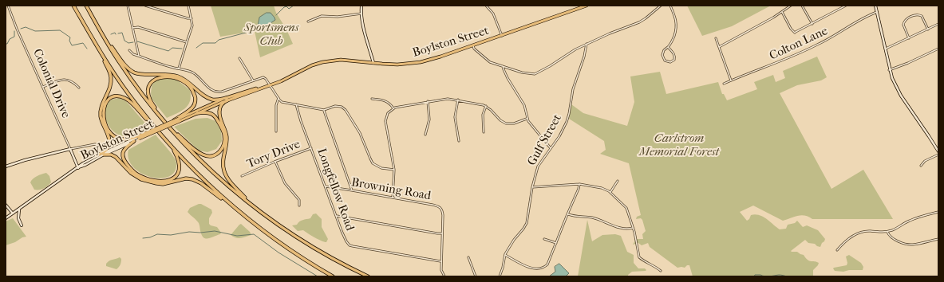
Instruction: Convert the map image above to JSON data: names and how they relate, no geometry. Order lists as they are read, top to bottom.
{
  "streets": {
    "main road": ["Boylston Street", "Colonial Drive"],
    "street": [
      "Colton Lane",
      "Gulf Street",
      "Tory Drive",
      "Longfellow Road",
      "Browning Road"
    ]
  },
  "crossings": [
    ["Boylston Street", "Colonial Drive"],
    ["Tory Drive", "Longfellow Road"],
    ["Longfellow Road", "Browning Road"]
  ],
  "parks": ["Sportsmens Club", "Carlstrom Memorial Forest"]
}
